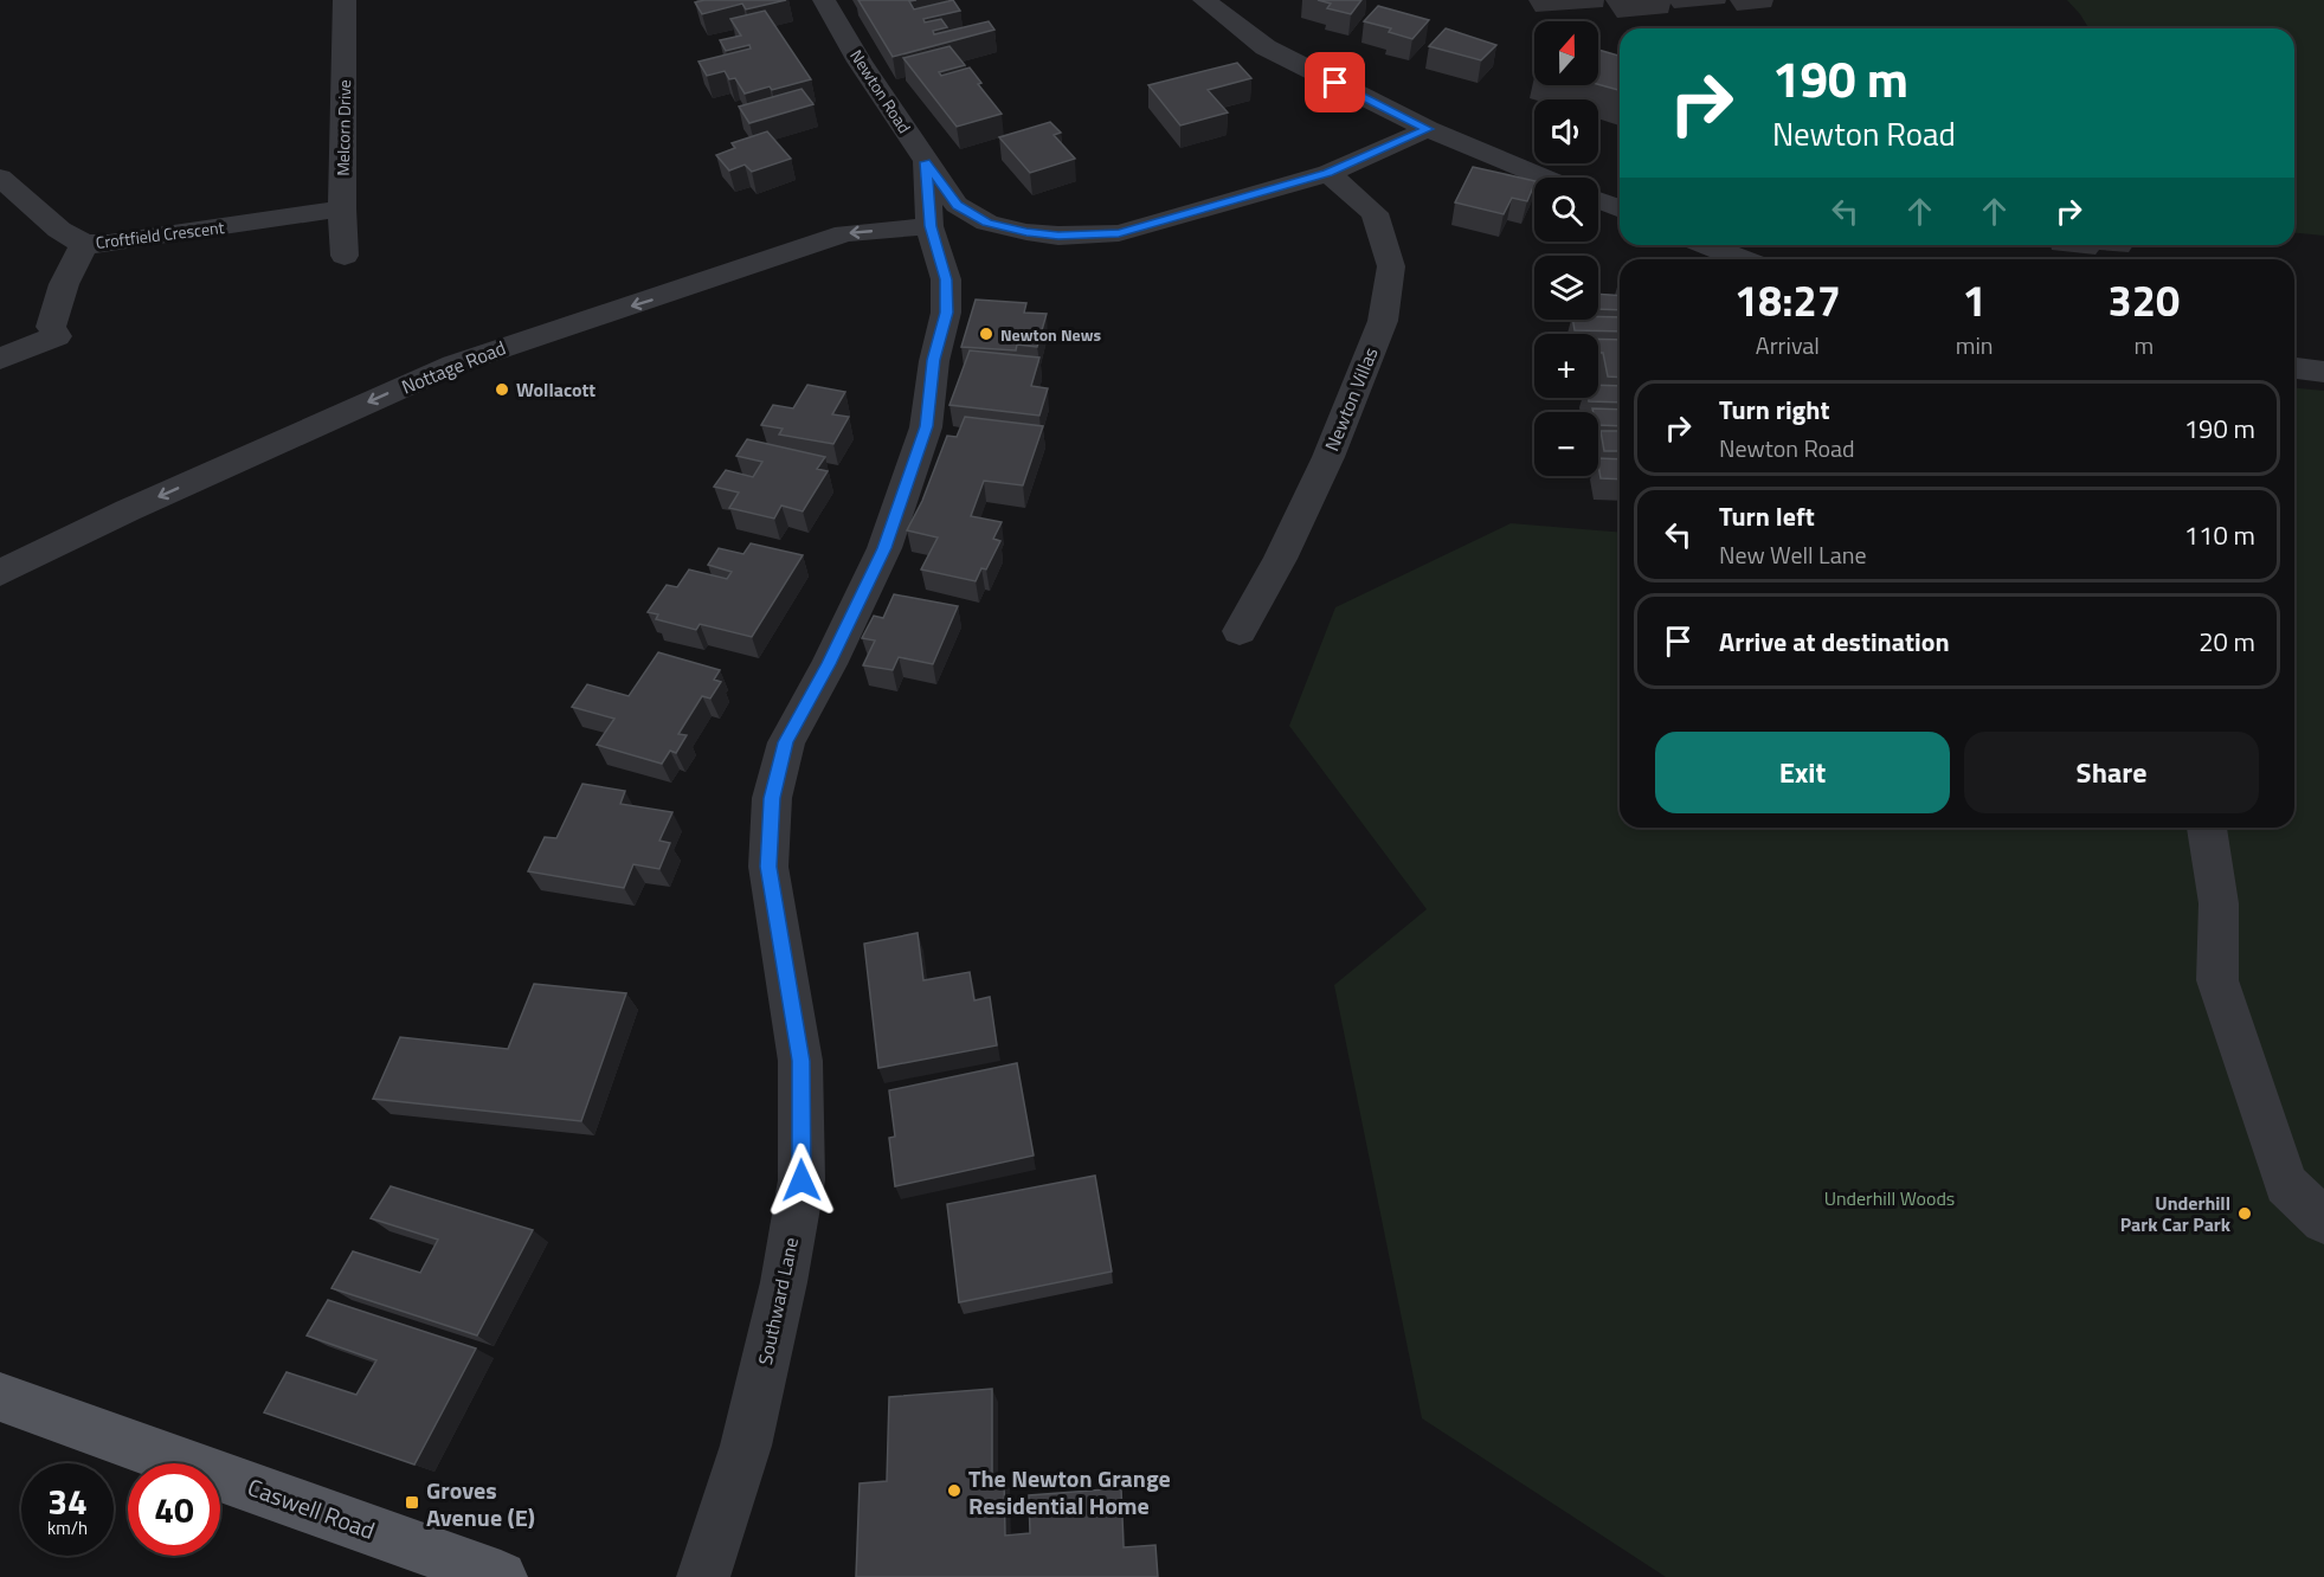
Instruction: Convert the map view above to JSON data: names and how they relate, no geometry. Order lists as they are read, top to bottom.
{
  "streets": {
    "main road": ["Caswell Road"],
    "street": [
      "Newton Road",
      "Melcorn Drive",
      "Croftfield Crescent",
      "Nottage Road",
      "Newton Villas",
      "Southward Lane"
    ]
  },
  "crossings": [
    ["Newton Road", "Newton Villas"],
    ["Newton Road", "Southward Lane"],
    ["Melcorn Drive", "Croftfield Crescent"],
    ["Nottage Road", "Southward Lane"]
  ],
  "one_way": ["Nottage Road"],
  "parks": ["Underhill Woods"],
  "places": {
    "other": [
      "Newton News",
      "Wollacott",
      "Underhill Park Car Park",
      "The Newton Grange Residential Home"
    ],
    "transit": ["Groves Avenue (E)"]
  },
  "north": "top",
  "page": {
    "map_buttons": ["+", "−"],
    "turn": ["190 m", "Newton Road"],
    "eta": [
      "18:27",
      "Arrival",
      "1",
      "min",
      "320",
      "m"
    ],
    "list": [
      {
        "name": "Turn right",
        "note": "Newton Road",
        "value": "190 m"
      },
      {
        "name": "Turn left",
        "note": "New Well Lane",
        "value": "110 m"
      },
      {
        "name": "Arrive at destination",
        "value": "20 m"
      }
    ],
    "buttons": ["Exit", "Share"],
    "speed": "34 km/h",
    "limit": "40"
  }
}
